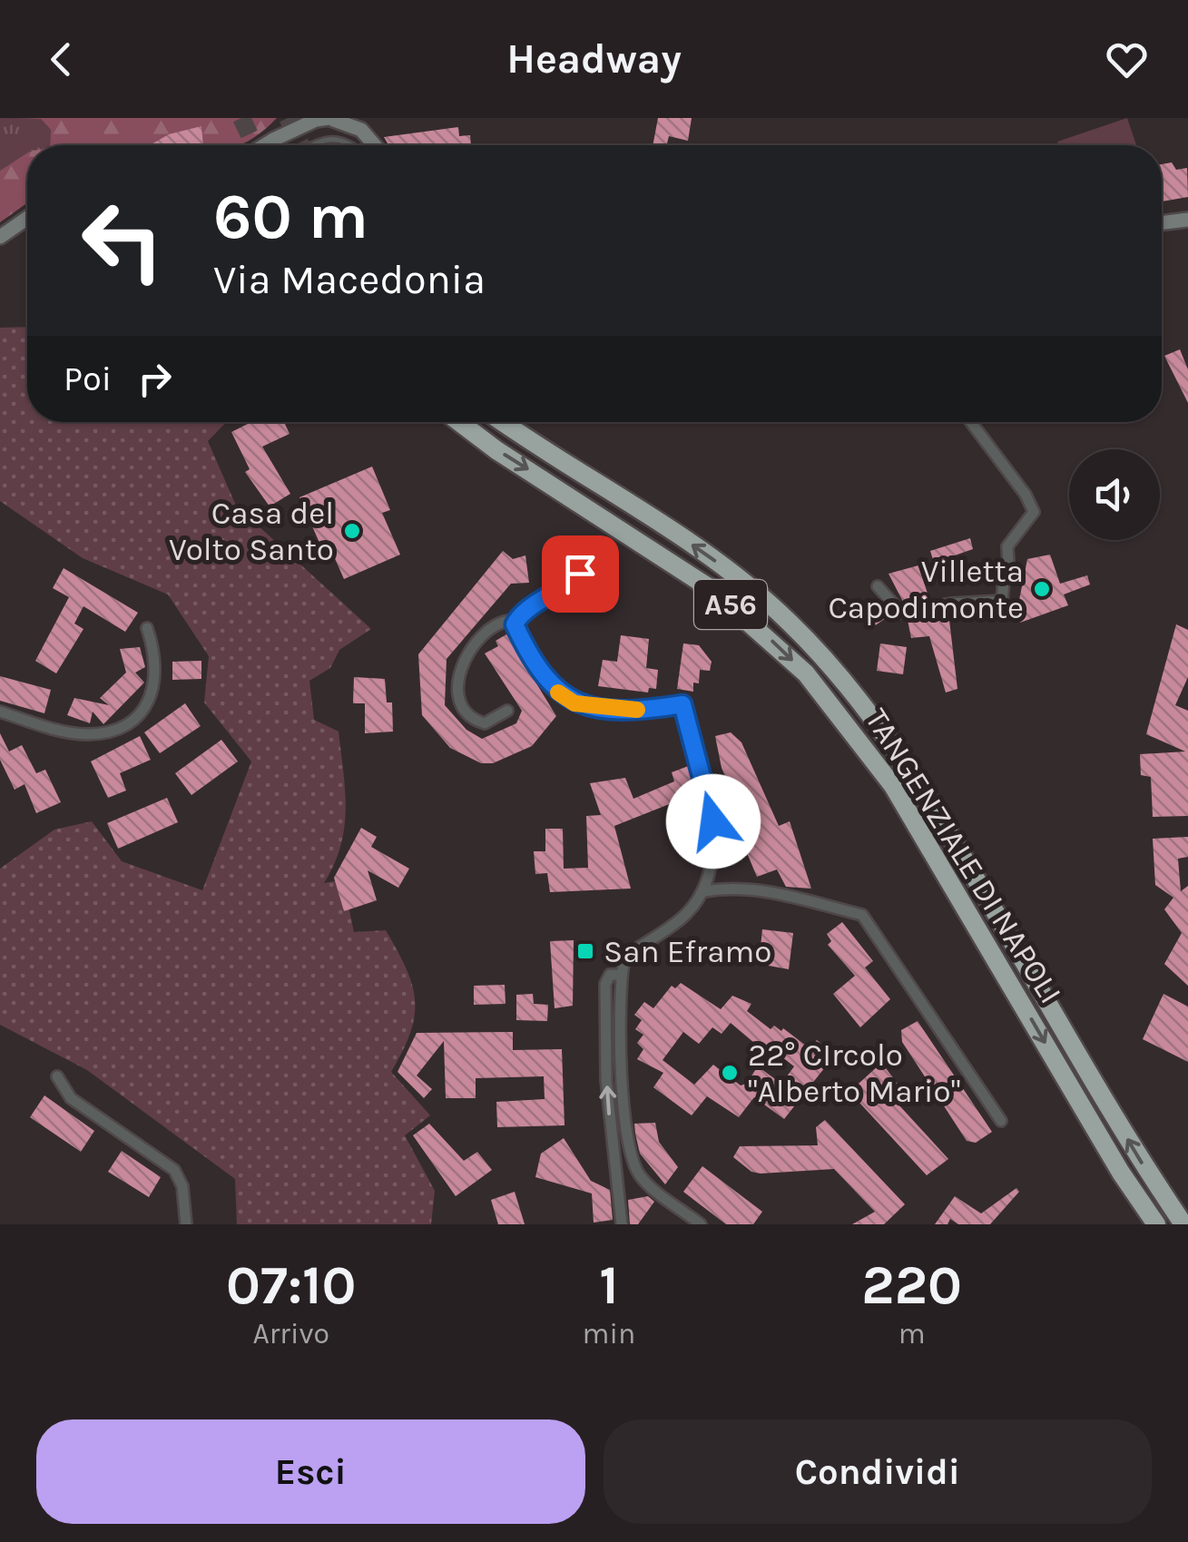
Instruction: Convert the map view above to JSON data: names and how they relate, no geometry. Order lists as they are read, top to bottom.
{
  "streets": {
    "highway": ["A56", "TANGENZIALE DI NAPOLI"]
  },
  "places": {
    "other": ["Casa del Volto Santo", "Villetta Capodimonte", "22° CIrcolo \"Alberto Mario\""],
    "transit": ["San Eframo"]
  },
  "page": {
    "header": "Headway",
    "turn": ["60 m", "Via Macedonia"],
    "then": "Poi",
    "eta": [
      "07:10",
      "Arrivo",
      "1",
      "min",
      "220",
      "m"
    ],
    "buttons": ["Esci", "Condividi"]
  }
}
